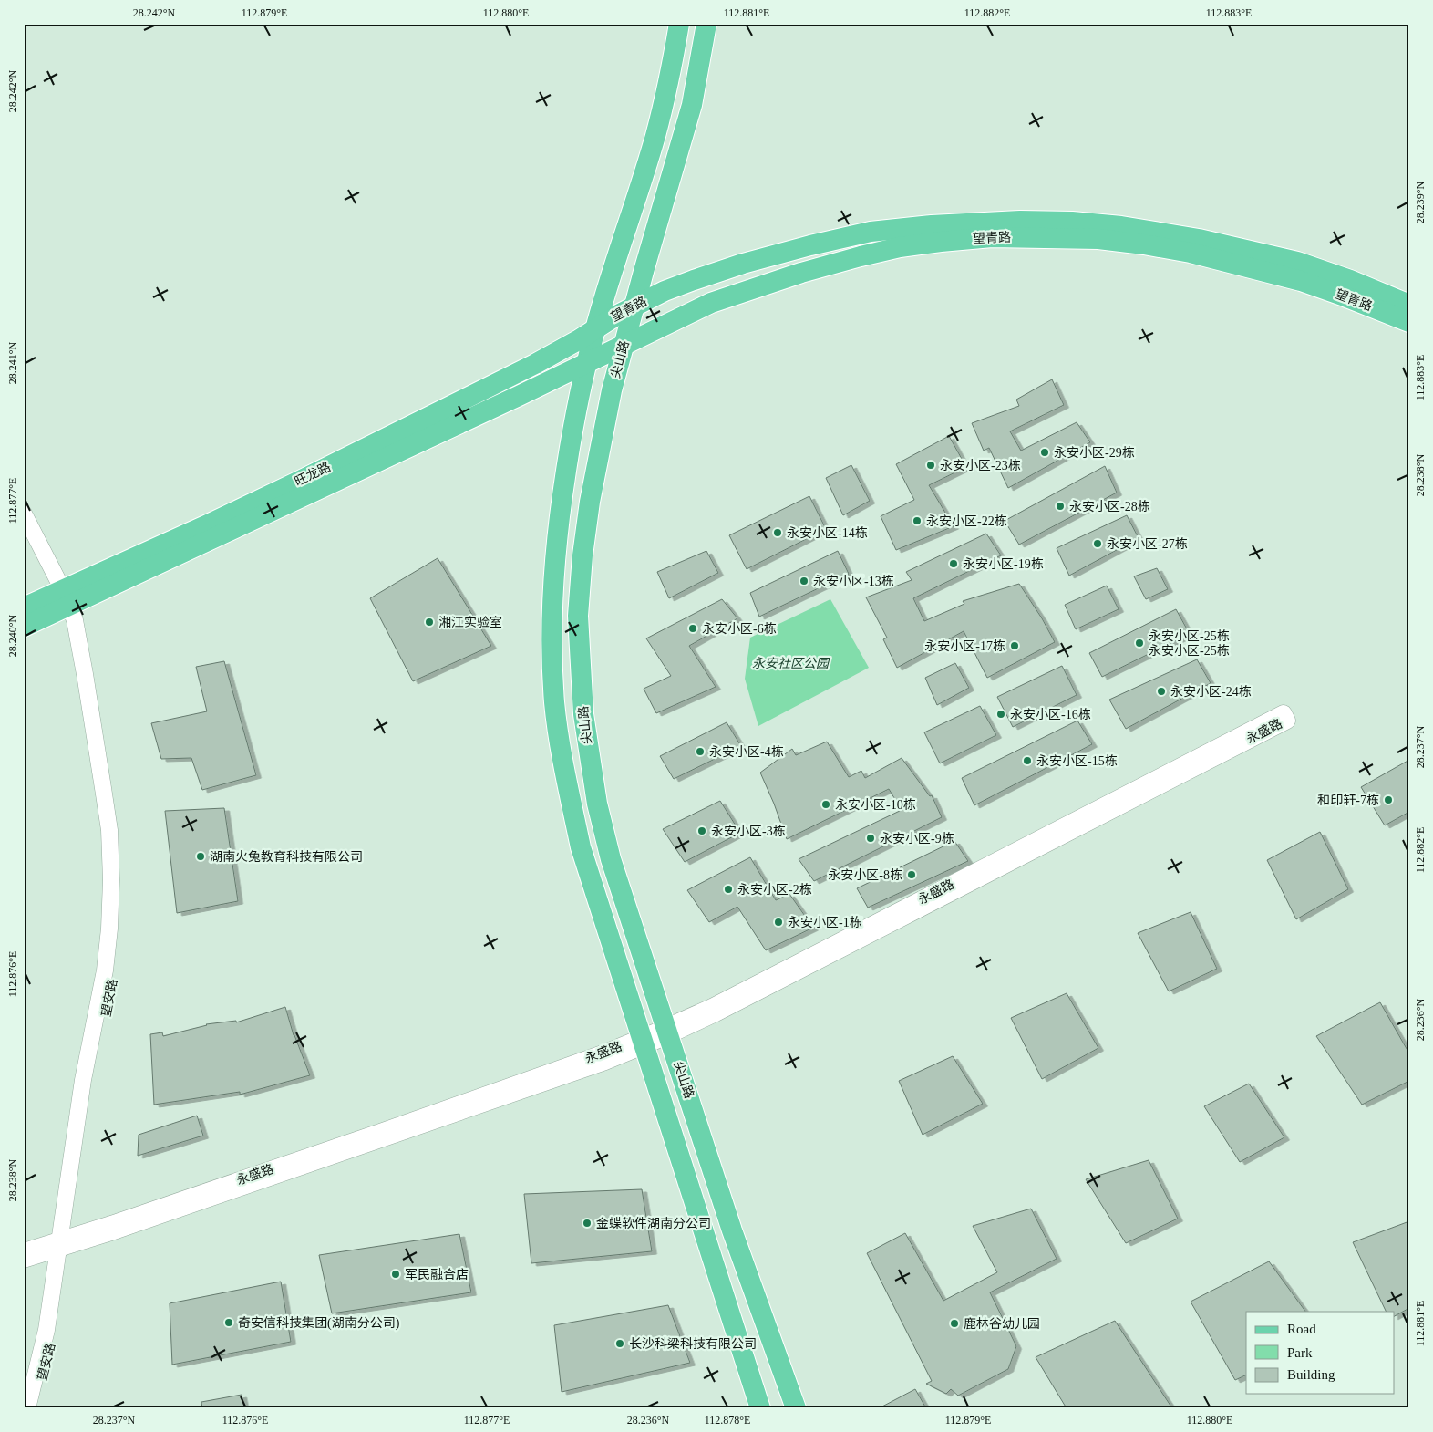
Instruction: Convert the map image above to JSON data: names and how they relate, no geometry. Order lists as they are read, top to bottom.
{
  "streets": {
    "main road": ["望青路", "尖山路", "旺龙路"],
    "street": ["永盛路", "望安路"]
  },
  "crossings": [
    ["望青路", "尖山路"],
    ["望青路", "旺龙路"],
    ["尖山路", "永盛路"],
    ["旺龙路", "望安路"],
    ["永盛路", "望安路"]
  ],
  "parks": ["永安社区公园"],
  "places": [
    "永安小区-29栋",
    "永安小区-23栋",
    "永安小区-28栋",
    "永安小区-22栋",
    "永安小区-14栋",
    "永安小区-27栋",
    "永安小区-19栋",
    "永安小区-13栋",
    "湘江实验室",
    "永安小区-6栋",
    "永安小区-25栋 永安小区-25栋",
    "永安小区-17栋",
    "永安小区-24栋",
    "永安小区-16栋",
    "永安小区-4栋",
    "永安小区-15栋",
    "和印轩-7栋",
    "永安小区-10栋",
    "永安小区-3栋",
    "永安小区-9栋",
    "湖南火兔教育科技有限公司",
    "永安小区-8栋",
    "永安小区-2栋",
    "永安小区-1栋",
    "金蝶软件湖南分公司",
    "军民融合店",
    "奇安信科技集团(湖南分公司)",
    "鹿林谷幼儿园",
    "长沙科梁科技有限公司"
  ],
  "legend": ["Road", "Park", "Building"],
  "coordinates": [
    "28.242°N",
    "112.879°E",
    "112.880°E",
    "112.881°E",
    "112.882°E",
    "112.883°E",
    "28.239°N",
    "28.241°N",
    "28.238°N",
    "112.877°E",
    "28.240°N",
    "28.237°N",
    "112.876°E",
    "28.236°N",
    "112.878°E"
  ]
}
